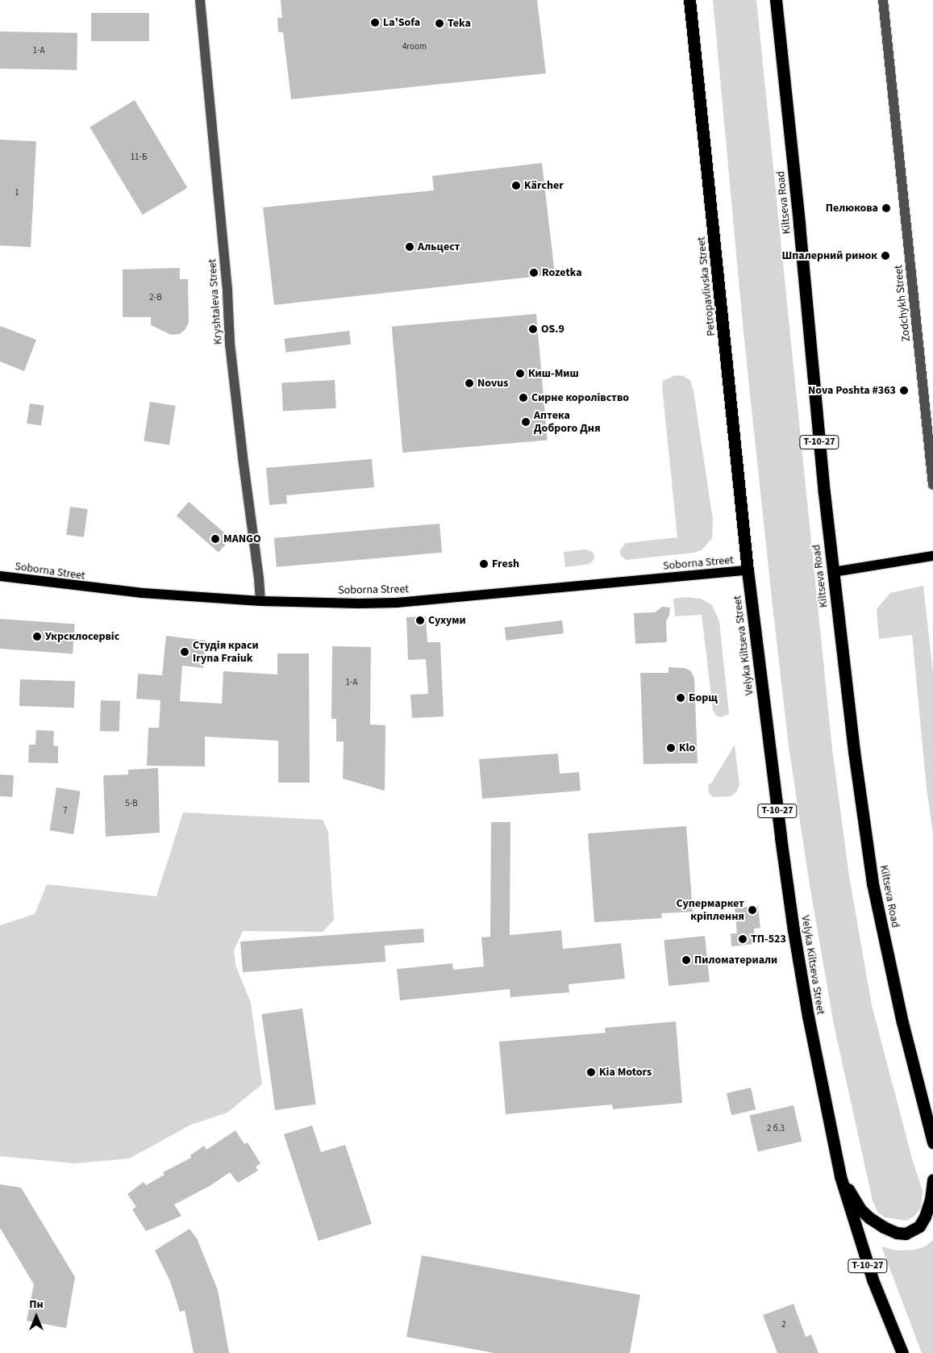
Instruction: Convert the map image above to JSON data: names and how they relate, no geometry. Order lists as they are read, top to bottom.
{
  "streets": {
    "highway": [
      "Kiltseva Road",
      "Petropavlivska Street",
      "Т-10-27",
      "Velyka Kiltseva Street"
    ],
    "main road": ["Soborna Street"],
    "street": ["Kryshtaleva Street", "Zodchykh Street"]
  },
  "crossings": [
    ["Petropavlivska Street", "Soborna Street"],
    ["Petropavlivska Street", "Velyka Kiltseva Street"],
    ["Kryshtaleva Street", "Soborna Street"],
    ["Soborna Street", "Velyka Kiltseva Street"]
  ],
  "places": [
    "La'Sofa",
    "Teka",
    "Kärcher",
    "Пелюкова",
    "Альцест",
    "Шпалерний ринок",
    "Rozetka",
    "OS.9",
    "Киш-Миш",
    "Novus",
    "Nova Poshta #363",
    "Сирне королівство",
    "Аптека Доброго Дня",
    "MANGO",
    "Fresh",
    "Сухуми",
    "Укрсклосервіс",
    "Студія краси Iryna Fraiuk",
    "Борщ",
    "Klo",
    "Супермаркет кріплення",
    "ТП-523",
    "Пиломатериали",
    "Kia Motors"
  ],
  "house_numbers": [
    "4room",
    "1-А",
    "11-Б",
    "1",
    "2-В",
    "1-А",
    "5-В",
    "7",
    "2 б.3",
    "2"
  ],
  "north": "top"
}
